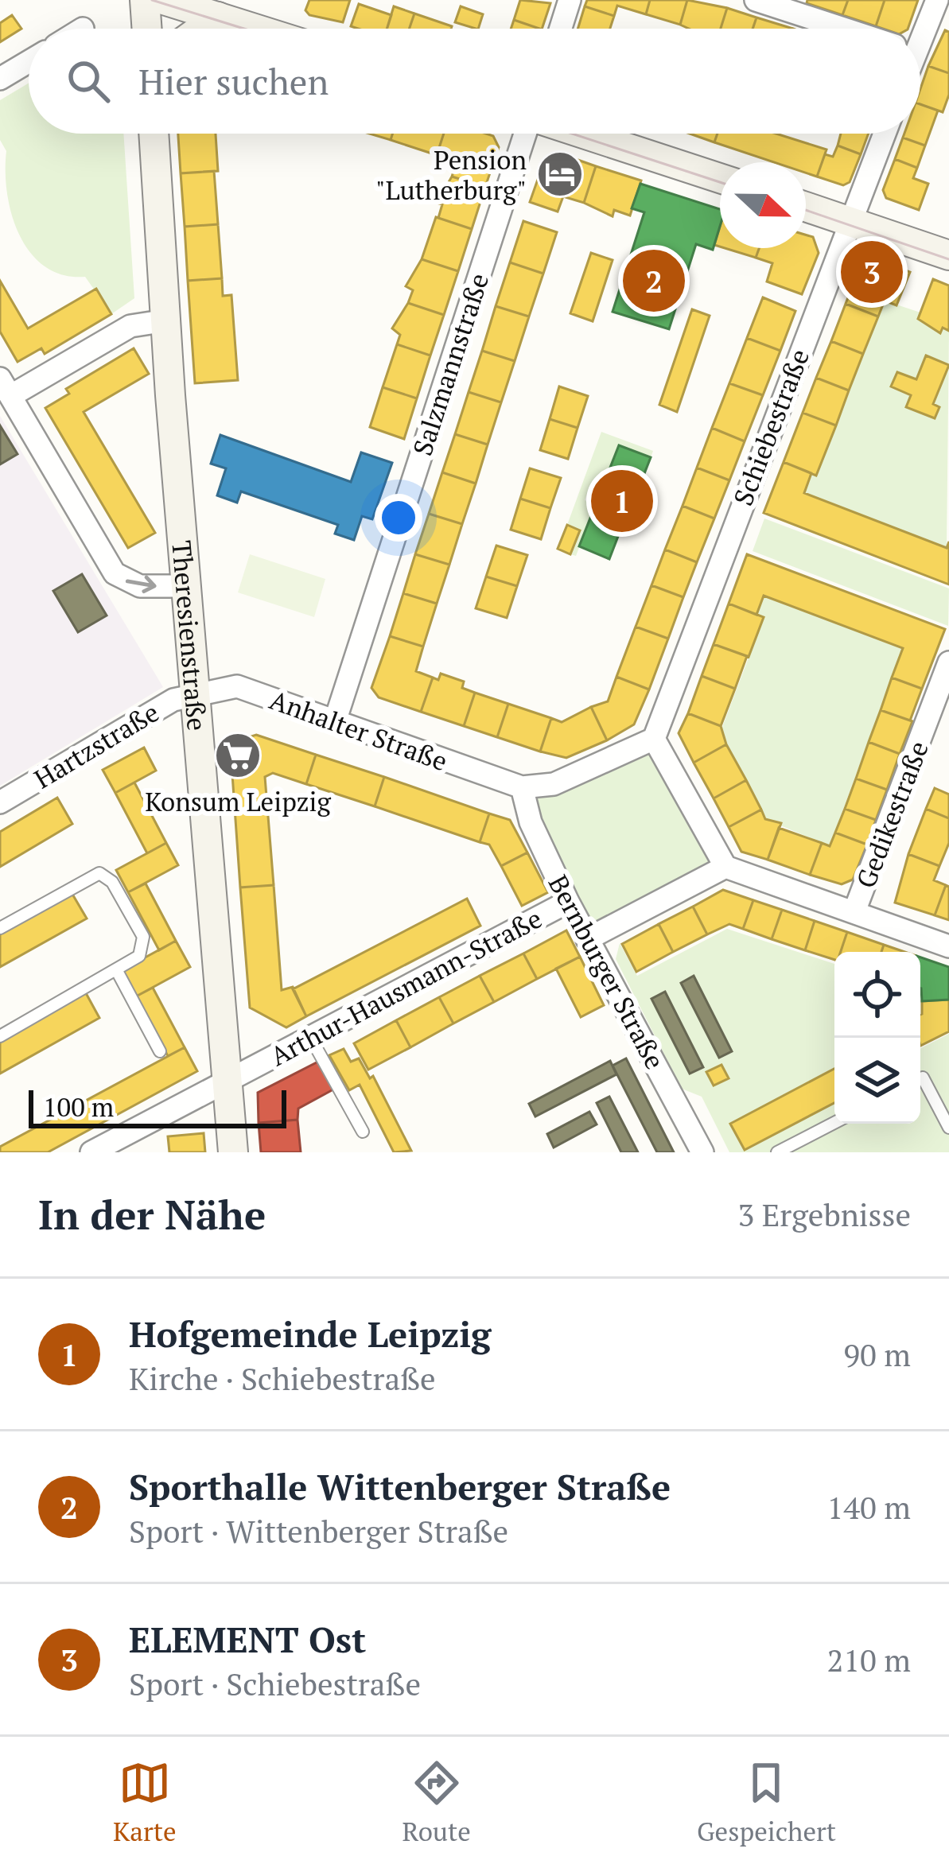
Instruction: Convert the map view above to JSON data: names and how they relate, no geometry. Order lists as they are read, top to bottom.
{
  "streets": {
    "main road": ["Theresienstraße"],
    "street": [
      "Salzmannstraße",
      "Schiebestraße",
      "Anhalter Straße",
      "Hartzstraße",
      "Gedikestraße",
      "Bernburger Straße",
      "Arthur-Hausmann-Straße"
    ]
  },
  "crossings": [
    ["Salzmannstraße", "Anhalter Straße"],
    ["Theresienstraße", "Anhalter Straße"],
    ["Theresienstraße", "Hartzstraße"],
    ["Theresienstraße", "Arthur-Hausmann-Straße"],
    ["Anhalter Straße", "Hartzstraße"],
    ["Anhalter Straße", "Bernburger Straße"],
    ["Bernburger Straße", "Arthur-Hausmann-Straße"]
  ],
  "places": {
    "hotel": ["Pension \"Lutherburg\""],
    "supermarket": ["Konsum Leipzig"]
  },
  "scale_bar": "100 m",
  "north": "right",
  "page": {
    "search": "Hier suchen",
    "pins": ["3", "2", "1"],
    "scale": "100 m",
    "heading": ["In der Nähe", "3 Ergebnisse"],
    "list": [
      {
        "mark": "1",
        "name": "Hofgemeinde Leipzig",
        "note": "Kirche · Schiebestraße",
        "value": "90 m"
      },
      {
        "mark": "2",
        "name": "Sporthalle Wittenberger Straße",
        "note": "Sport · Wittenberger Straße",
        "value": "140 m"
      },
      {
        "mark": "3",
        "name": "ELEMENT Ost",
        "note": "Sport · Schiebestraße",
        "value": "210 m"
      }
    ],
    "nav": ["Karte", "Route", "Gespeichert"]
  }
}
